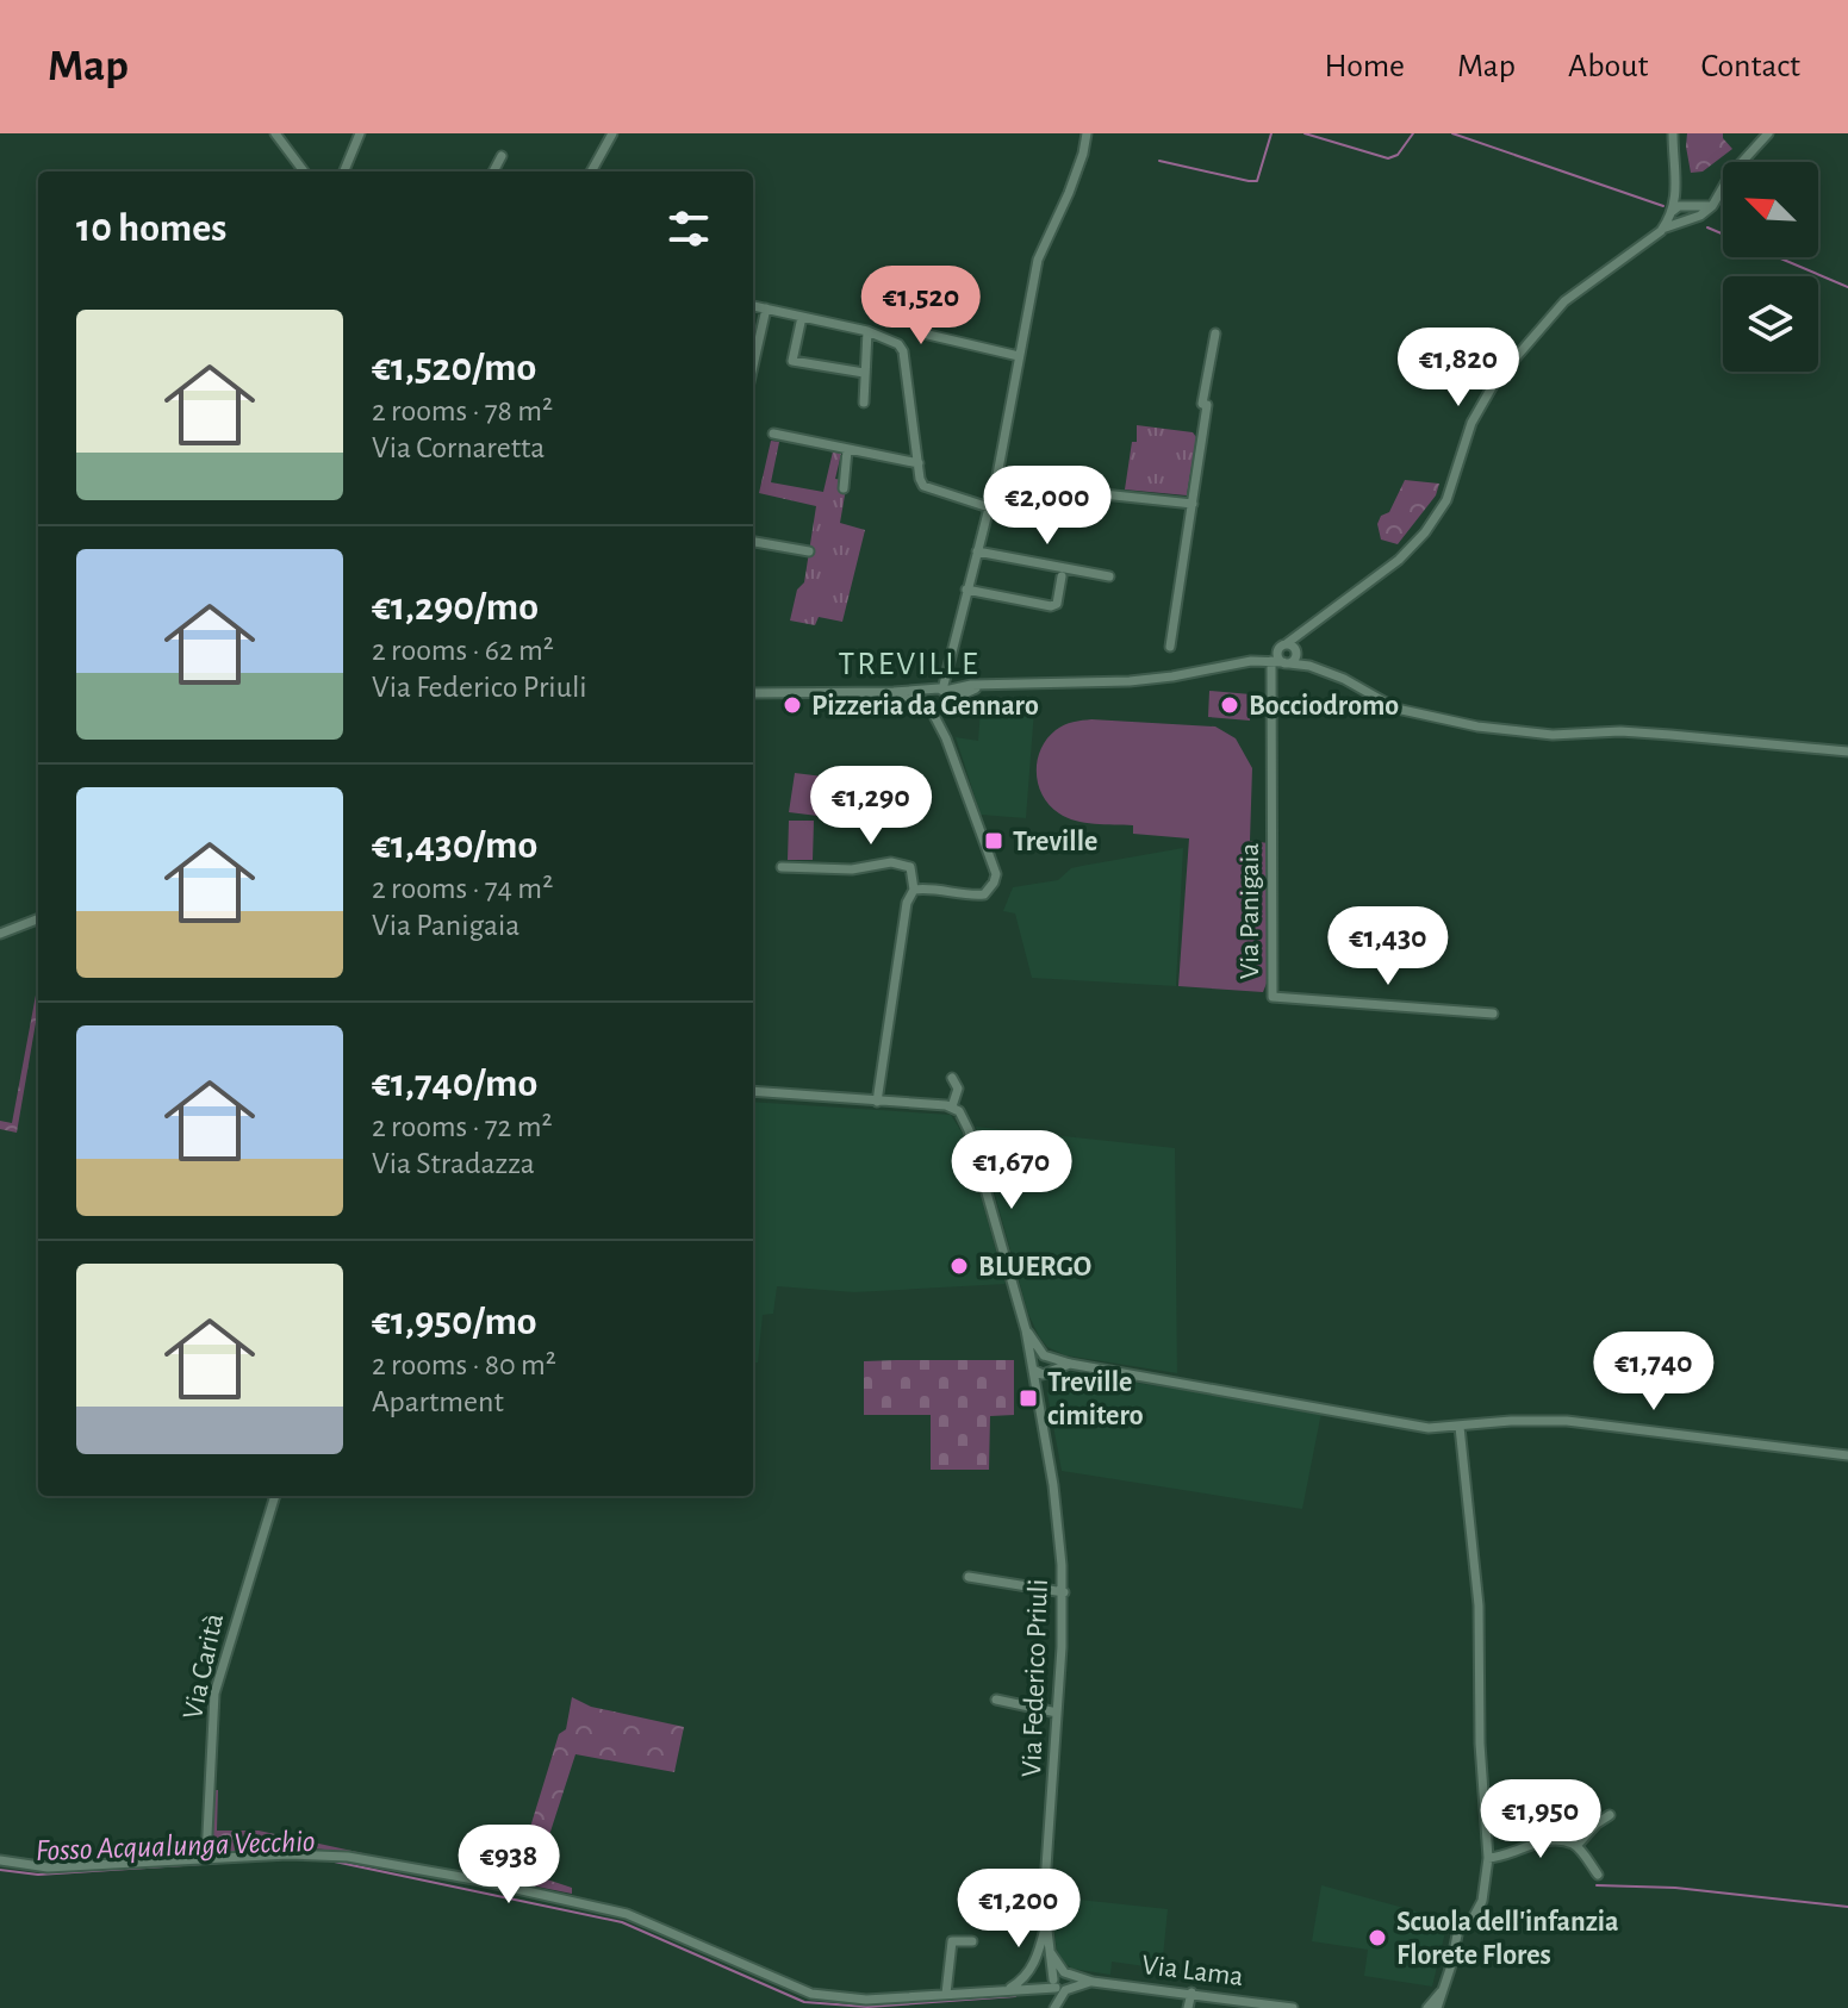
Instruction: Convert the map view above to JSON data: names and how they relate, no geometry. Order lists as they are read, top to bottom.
{
  "streets": {
    "street": [
      "Via Panigaia",
      "Via Carità",
      "Via Federico Priuli",
      "Via Lama"
    ]
  },
  "crossings": [
    ["Via Federico Priuli", "Via Lama"]
  ],
  "districts": ["TREVILLE"],
  "water": ["Fosso Acqualunga Vecchio"],
  "places": {
    "other": [
      "Pizzeria da Gennaro",
      "Bocciodromo",
      "BLUERGO",
      "Scuola dell'infanzia Florete Flores"
    ],
    "transit": ["Treville", "Treville cimitero"]
  },
  "north": "top left",
  "page": {
    "header": "Map",
    "nav": [
      "Home",
      "Map",
      "About",
      "Contact"
    ],
    "heading": "10 homes",
    "price": [
      "€1,520",
      "€1,820",
      "€2,000",
      "€1,290",
      "€1,430",
      "€1,670",
      "€1,740",
      "€1,950",
      "€938",
      "€1,200"
    ],
    "list": [
      {
        "name": "€1,520/mo",
        "note": "2 rooms · 78 m² · Via Cornaretta"
      },
      {
        "name": "€1,290/mo",
        "note": "2 rooms · 62 m² · Via Federico Priuli"
      },
      {
        "name": "€1,430/mo",
        "note": "2 rooms · 74 m² · Via Panigaia"
      },
      {
        "name": "€1,740/mo",
        "note": "2 rooms · 72 m² · Via Stradazza"
      },
      {
        "name": "€1,950/mo",
        "note": "2 rooms · 80 m² · Apartment"
      }
    ]
  }
}
